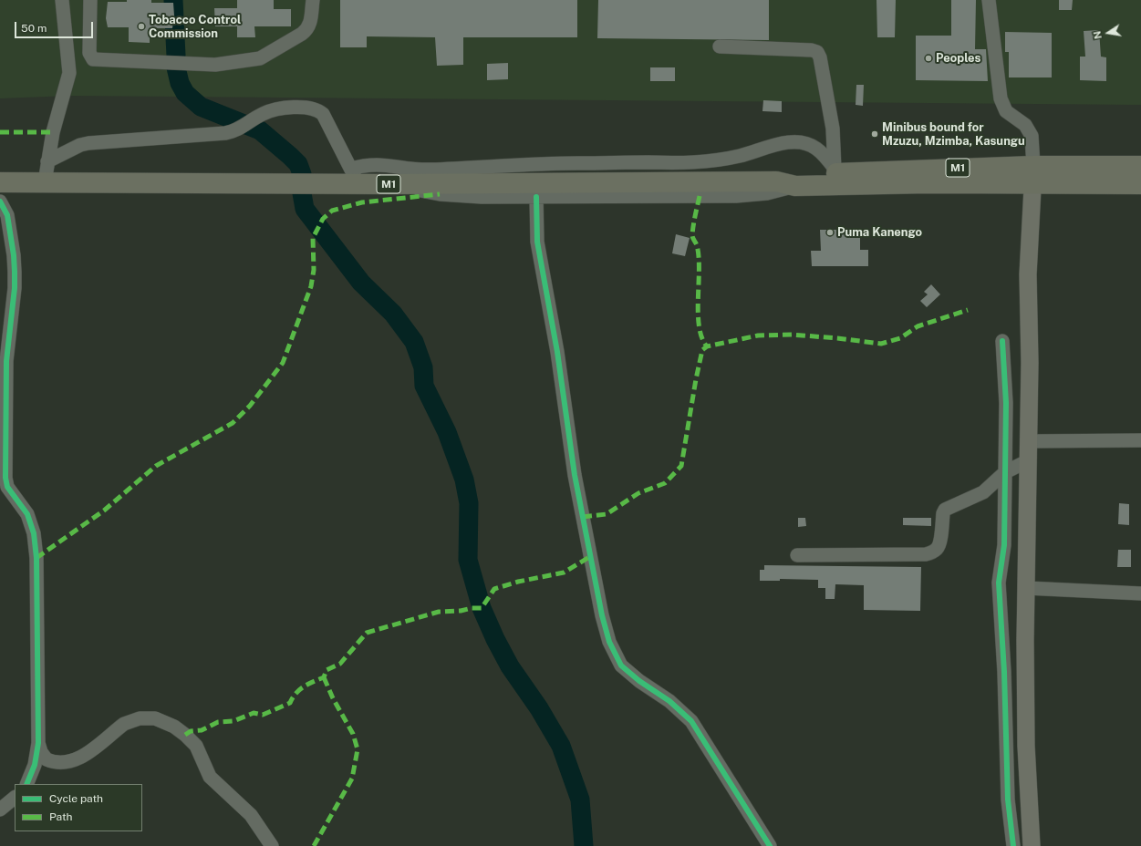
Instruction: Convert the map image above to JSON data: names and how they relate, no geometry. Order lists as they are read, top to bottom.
{
  "streets": {
    "highway": ["M1"]
  },
  "places": [
    "Tobacco Control Commission",
    "Peoples",
    "Minibus bound for Mzuzu, Mzimba, Kasungu",
    "Puma Kanengo"
  ],
  "legend": ["Cycle path", "Path"],
  "scale_bar": "50 m",
  "north": "left"
}
